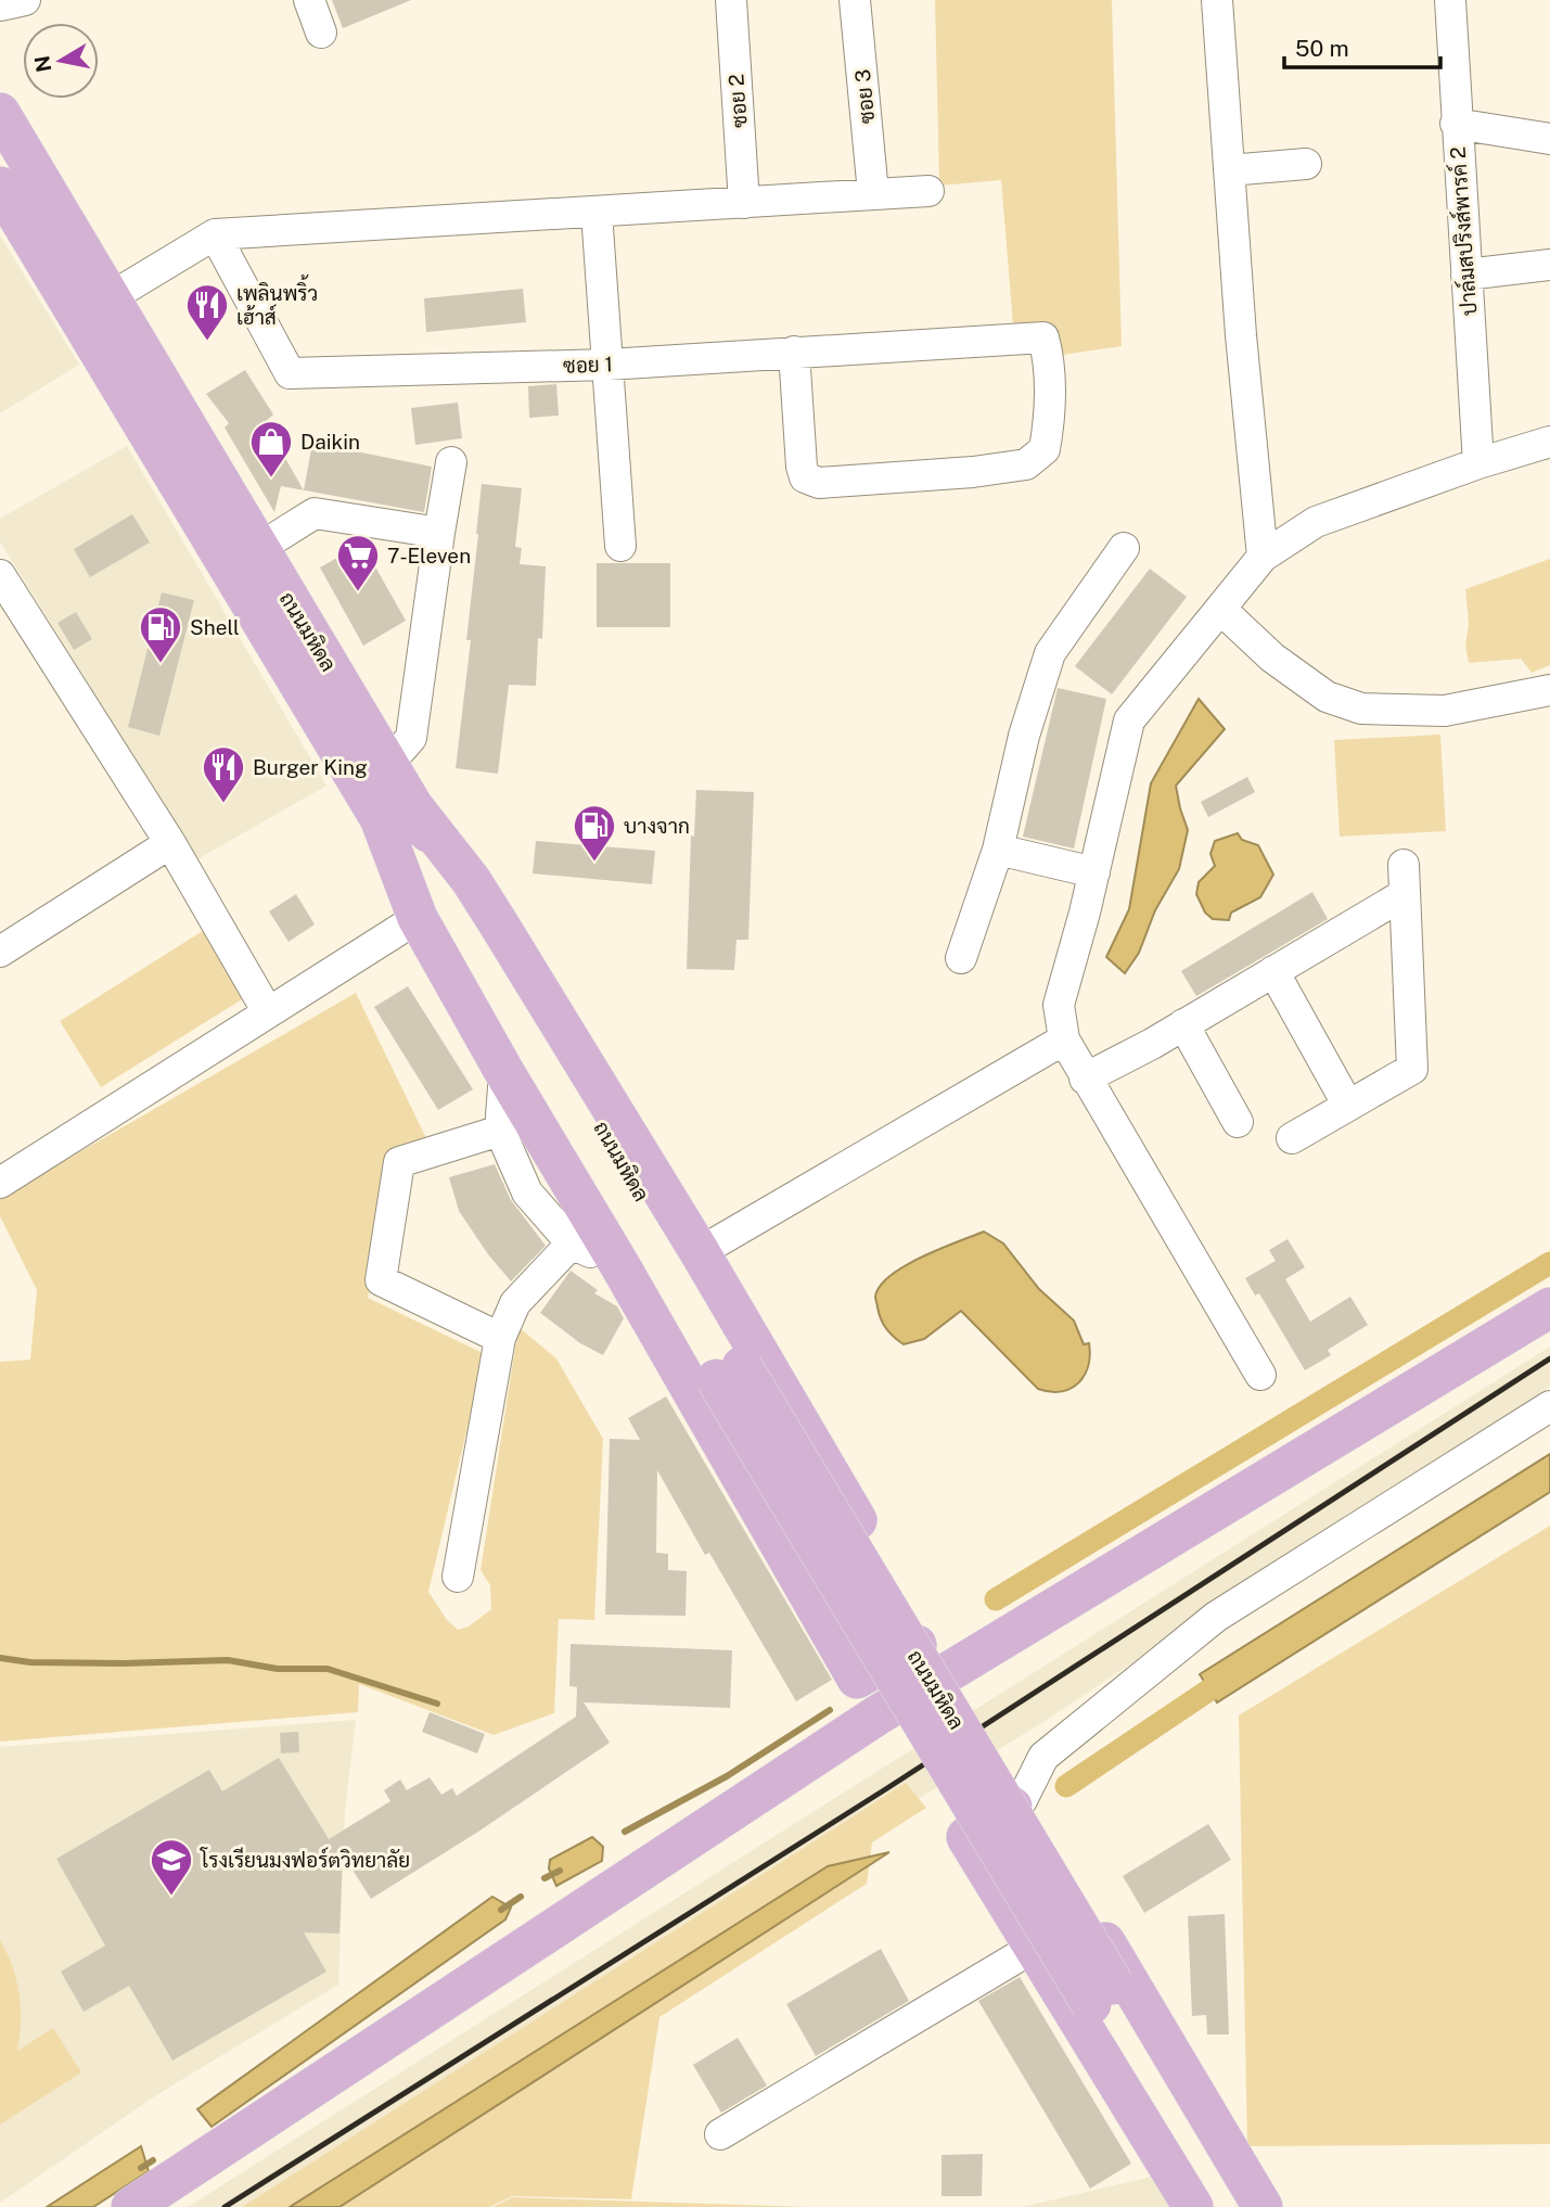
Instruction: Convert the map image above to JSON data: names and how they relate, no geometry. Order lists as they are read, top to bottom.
{
  "streets": {
    "main road": ["ถนนมหิดล"],
    "street": [
      "ซอย 3",
      "ซอย 2",
      "ปาล์มสปริงส์พารค์ 2",
      "ซอย 1"
    ]
  },
  "places": {
    "restaurant": ["เพลินพริ้ว เฮ้าส์", "Burger King"],
    "shop": ["Daikin"],
    "supermarket": ["7-Eleven"],
    "fuel station": ["Shell", "บางจาก"],
    "school or university": ["โรงเรียนมงฟอร์ตวิทยาลัย"]
  },
  "scale_bar": "50 m",
  "north": "left"
}
